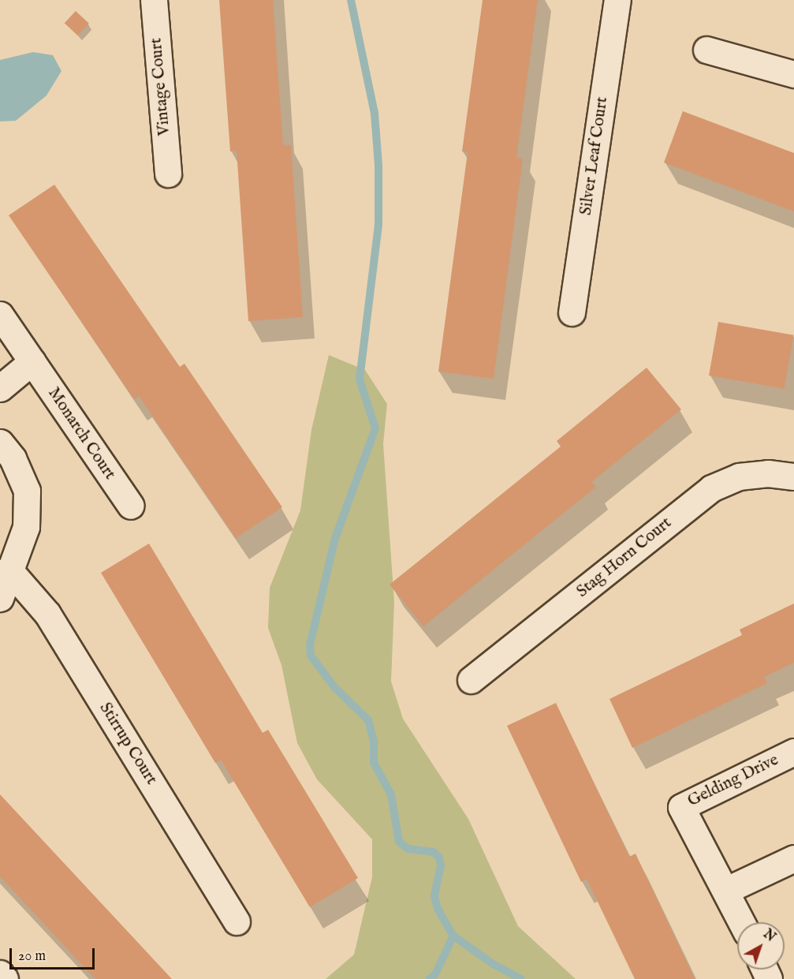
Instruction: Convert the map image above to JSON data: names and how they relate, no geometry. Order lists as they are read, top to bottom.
{
  "streets": {
    "street": [
      "Vintage Court",
      "Silver Leaf Court",
      "Monarch Court",
      "Stag Horn Court",
      "Stirrup Court",
      "Gelding Drive"
    ]
  },
  "scale_bar": "20 m",
  "north": "top right"
}
